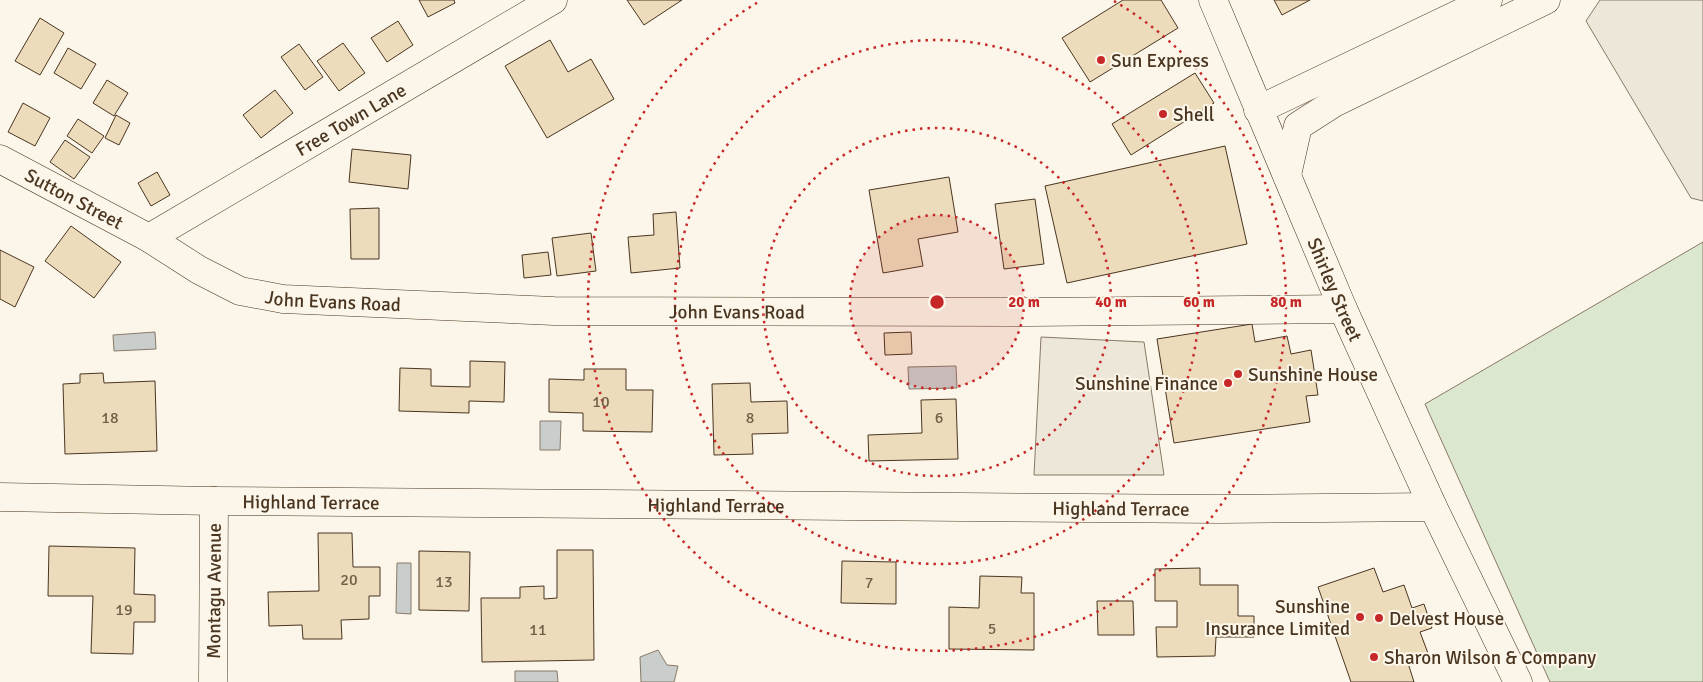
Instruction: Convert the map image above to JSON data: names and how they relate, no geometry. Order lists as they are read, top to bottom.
{
  "streets": {
    "main road": [
      "Free Town Lane",
      "Sutton Street",
      "Shirley Street",
      "John Evans Road",
      "Highland Terrace",
      "Montagu Avenue"
    ]
  },
  "crossings": [
    ["Free Town Lane", "Sutton Street"],
    ["Free Town Lane", "John Evans Road"],
    ["Sutton Street", "John Evans Road"],
    ["Shirley Street", "John Evans Road"],
    ["Shirley Street", "Highland Terrace"],
    ["Highland Terrace", "Montagu Avenue"]
  ],
  "places": [
    "Sun Express",
    "Shell",
    "Sunshine House",
    "Sunshine Finance",
    "Sunshine Insurance Limited",
    "Delvest House",
    "Sharon Wilson & Company"
  ],
  "house_numbers": [
    "10",
    "18",
    "8",
    "6",
    "20",
    "13",
    "7",
    "19",
    "5",
    "11"
  ],
  "rings": [
    "20 m",
    "40 m",
    "60 m",
    "80 m"
  ]
}
